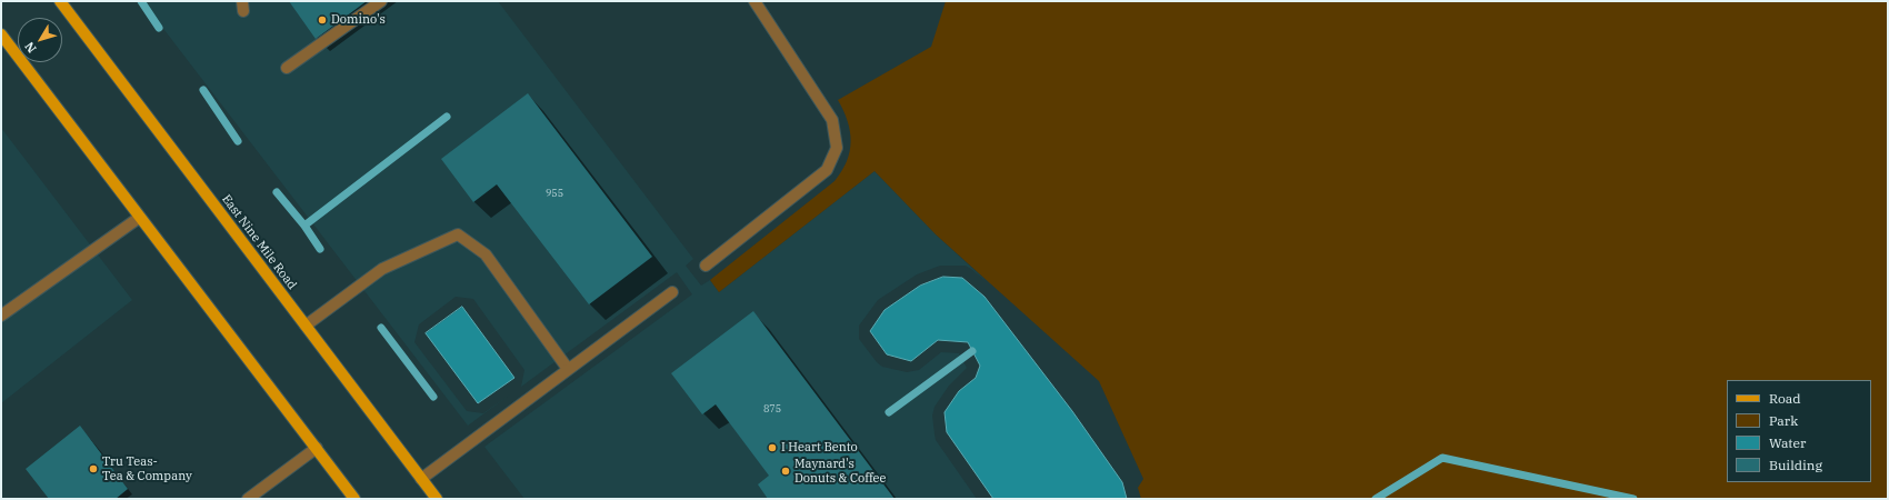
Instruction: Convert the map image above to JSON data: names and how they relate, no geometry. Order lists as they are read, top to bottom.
{
  "streets": {
    "main road": ["East Nine Mile Road"]
  },
  "places": [
    "Domino's",
    "I Heart Bento",
    "Tru Teas- Tea & Company",
    "Maynard's Donuts & Coffee"
  ],
  "house_numbers": ["955", "875"],
  "legend": [
    "Road",
    "Park",
    "Water",
    "Building"
  ],
  "north": "bottom left"
}
